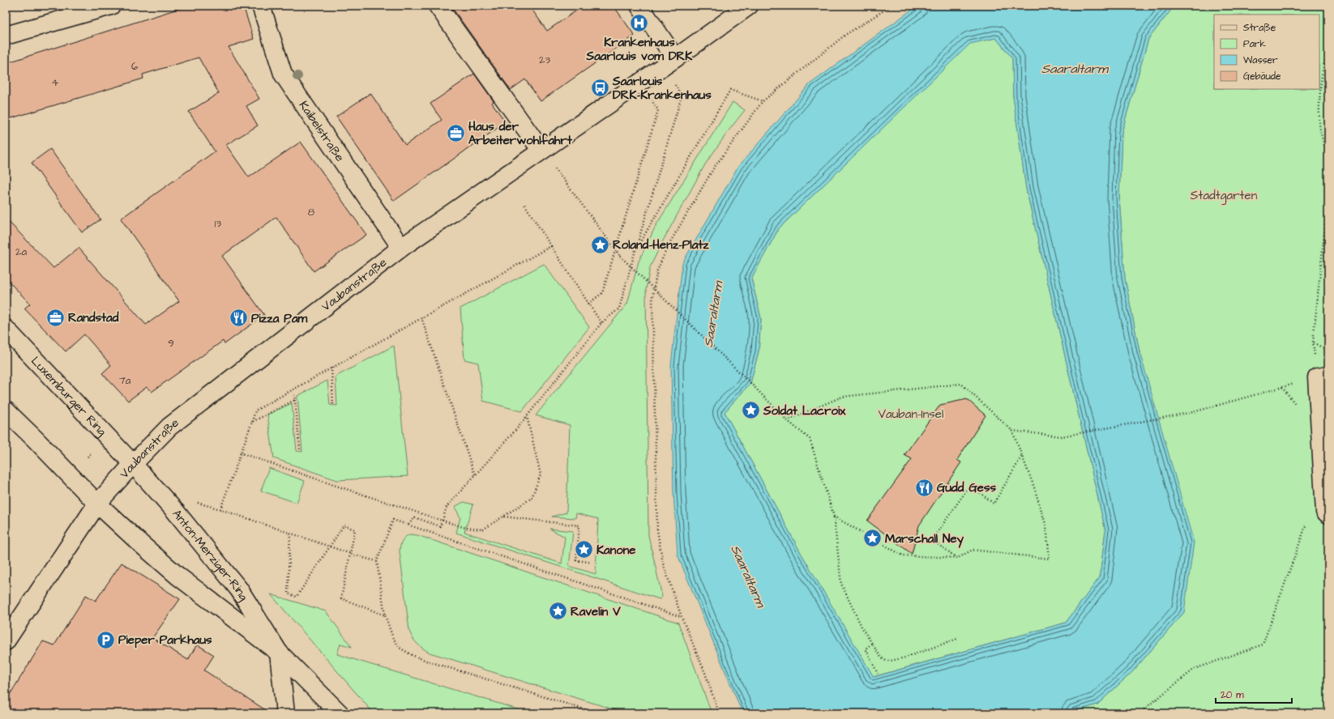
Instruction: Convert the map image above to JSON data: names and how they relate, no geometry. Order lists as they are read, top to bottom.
{
  "streets": {
    "street": [
      "Kaibelstraße",
      "Vaubanstraße",
      "Luxemburger Ring",
      "Anton-Merziger-Ring"
    ]
  },
  "crossings": [
    ["Kaibelstraße", "Vaubanstraße"],
    ["Vaubanstraße", "Luxemburger Ring"],
    ["Vaubanstraße", "Anton-Merziger-Ring"],
    ["Luxemburger Ring", "Anton-Merziger-Ring"]
  ],
  "water": ["Saaraltarm"],
  "parks": ["Stadtgarten", "Vauban-Insel"],
  "places": {
    "hospital": ["Krankenhaus Saarlouis vom DRK"],
    "bus stop": ["Saarlouis DRK-Krankenhaus"],
    "office": ["Haus der Arbeiterwohlfahrt", "Randstad"],
    "place": [
      "Roland-Henz-Platz",
      "Soldat Lacroix",
      "Marschall Ney",
      "Kanone",
      "Ravelin V"
    ],
    "restaurant": ["Pizza Pam", "Gudd Gess"],
    "parking": ["Pieper Parkhaus"]
  },
  "house_numbers": [
    "23",
    "6",
    "4",
    "8",
    "13",
    "2a",
    "9",
    "7a"
  ],
  "legend": [
    "Straße",
    "Park",
    "Wasser",
    "Gebäude"
  ],
  "scale_bar": "20 m"
}
